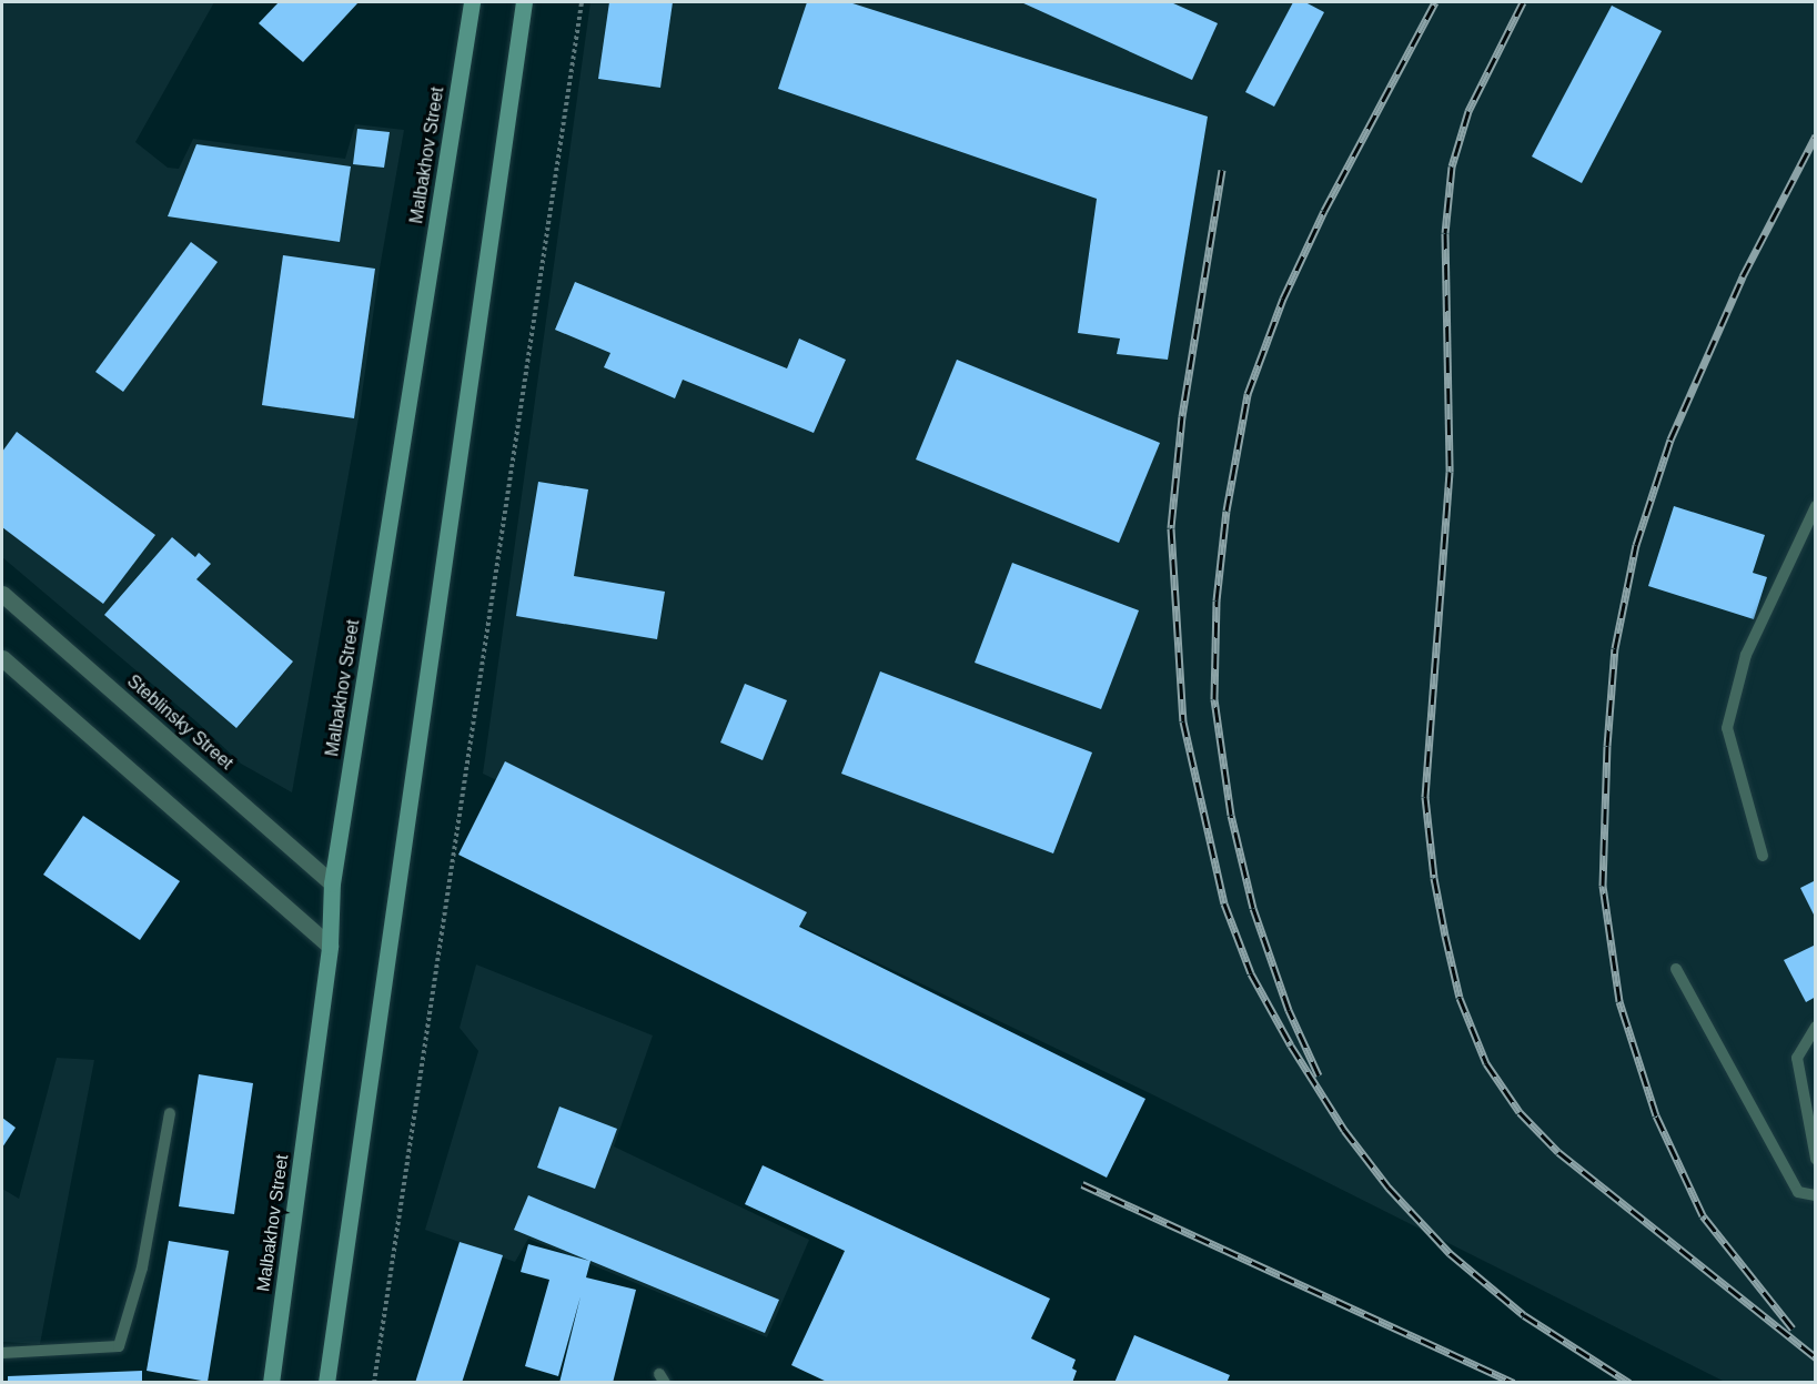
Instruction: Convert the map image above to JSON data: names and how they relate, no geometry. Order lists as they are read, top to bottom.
{
  "streets": {
    "main road": ["Malbakhov Street"],
    "street": ["Steblinsky Street"]
  },
  "crossings": [
    ["Malbakhov Street", "Steblinsky Street"]
  ]
}
